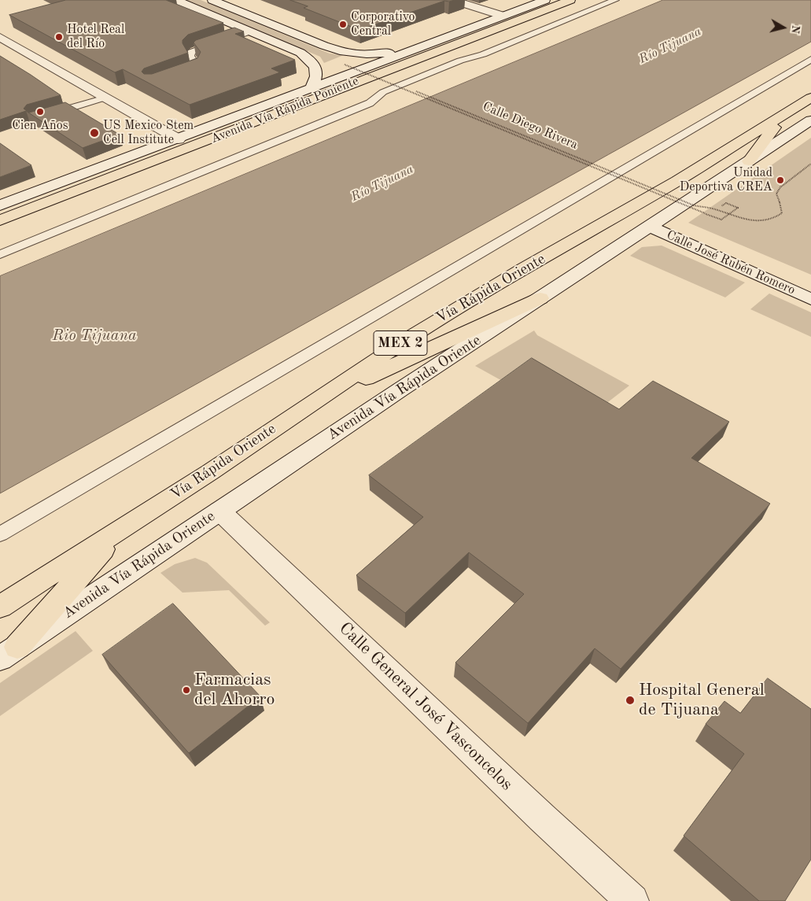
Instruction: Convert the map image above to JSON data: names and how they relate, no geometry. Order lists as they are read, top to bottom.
{
  "streets": {
    "highway": ["Avenida Vía Rápida Poniente", "Vía Rápida Oriente", "MEX 2"],
    "main road": ["Calle José Rubén Romero", "Avenida Vía Rápida Oriente", "Calle General José Vasconcelos"],
    "path": ["Calle Diego Rivera"]
  },
  "crossings": [
    ["Calle José Rubén Romero", "Avenida Vía Rápida Oriente"],
    ["Avenida Vía Rápida Oriente", "Calle General José Vasconcelos"]
  ],
  "water": ["Río Tijuana", "Rio Tijuana"],
  "places": [
    "Corporativo Central",
    "Hotel Real del Río",
    "Cien Años",
    "US Mexico Stem Cell Institute",
    "Unidad Deportiva CREA",
    "Farmacias del Ahorro",
    "Hospital General de Tijuana"
  ],
  "north": "right"
}
